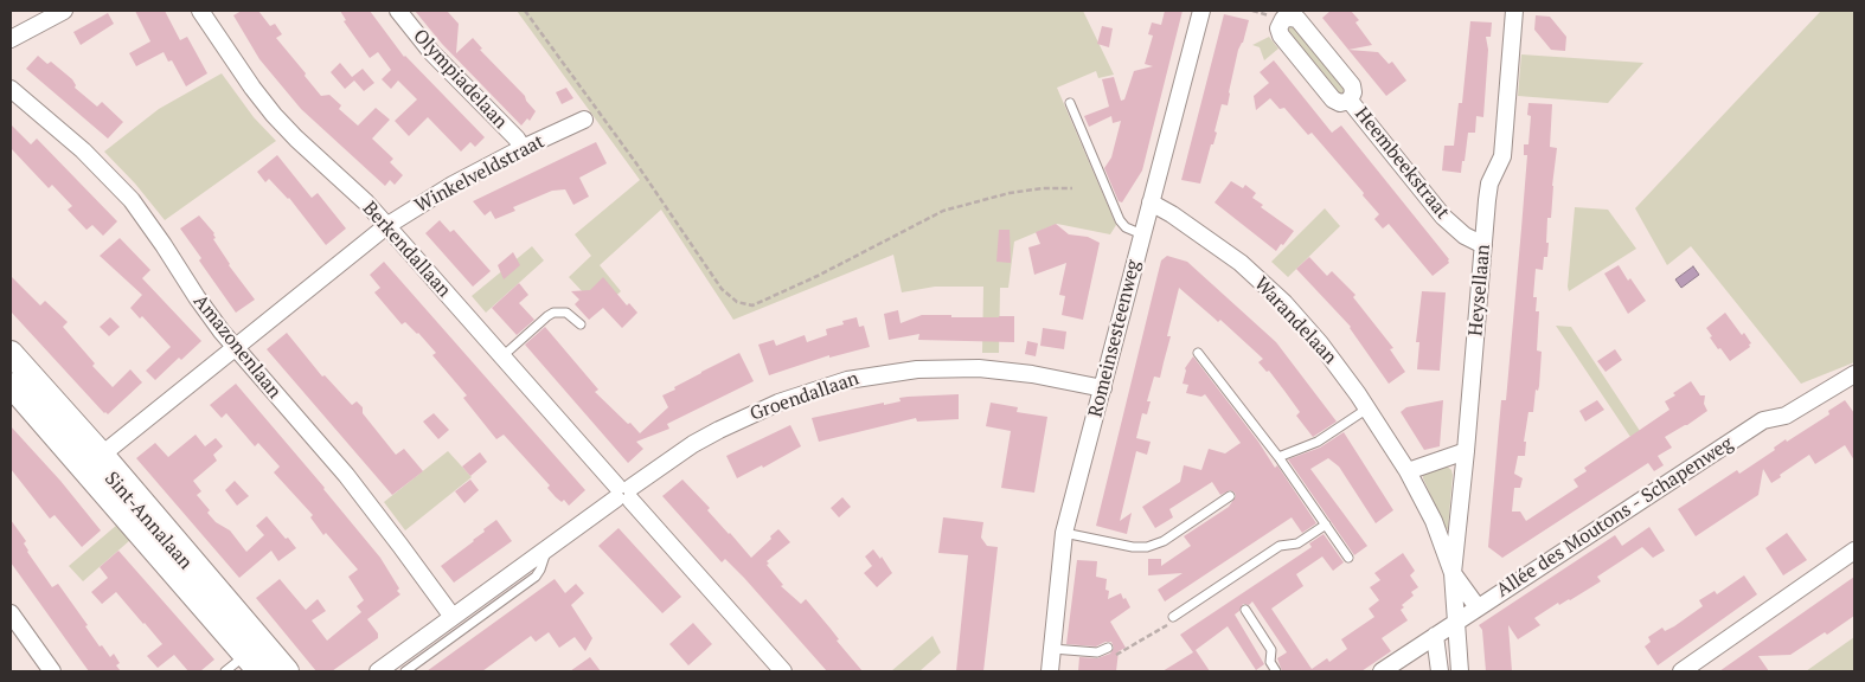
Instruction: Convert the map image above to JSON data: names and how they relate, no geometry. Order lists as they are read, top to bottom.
{
  "streets": {
    "main road": ["Sint-Annalaan"],
    "street": [
      "Olympiadelaan",
      "Heembeekstraat",
      "Winkelveldstraat",
      "Berkendallaan",
      "Heysellaan",
      "Warandelaan",
      "Romeinsesteenweg",
      "Amazonenlaan",
      "Groendallaan",
      "Allée des Moutons - Schapenweg"
    ]
  },
  "crossings": [
    ["Olympiadelaan", "Winkelveldstraat"],
    ["Heembeekstraat", "Heysellaan"],
    ["Winkelveldstraat", "Berkendallaan"],
    ["Winkelveldstraat", "Amazonenlaan"],
    ["Winkelveldstraat", "Sint-Annalaan"],
    ["Berkendallaan", "Groendallaan"],
    ["Heysellaan", "Warandelaan"],
    ["Warandelaan", "Romeinsesteenweg"],
    ["Warandelaan", "Allée des Moutons - Schapenweg"],
    ["Romeinsesteenweg", "Groendallaan"],
    ["Amazonenlaan", "Groendallaan"]
  ]
}
